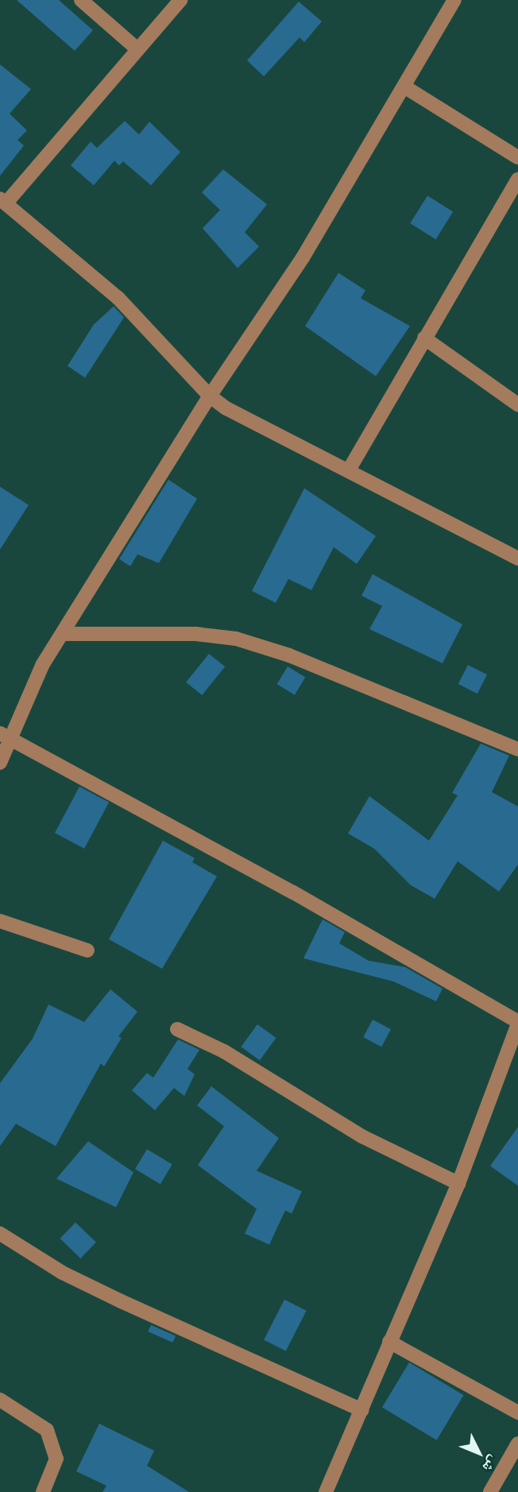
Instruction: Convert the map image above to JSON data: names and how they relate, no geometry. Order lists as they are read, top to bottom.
{
  "north": "bottom right"
}
